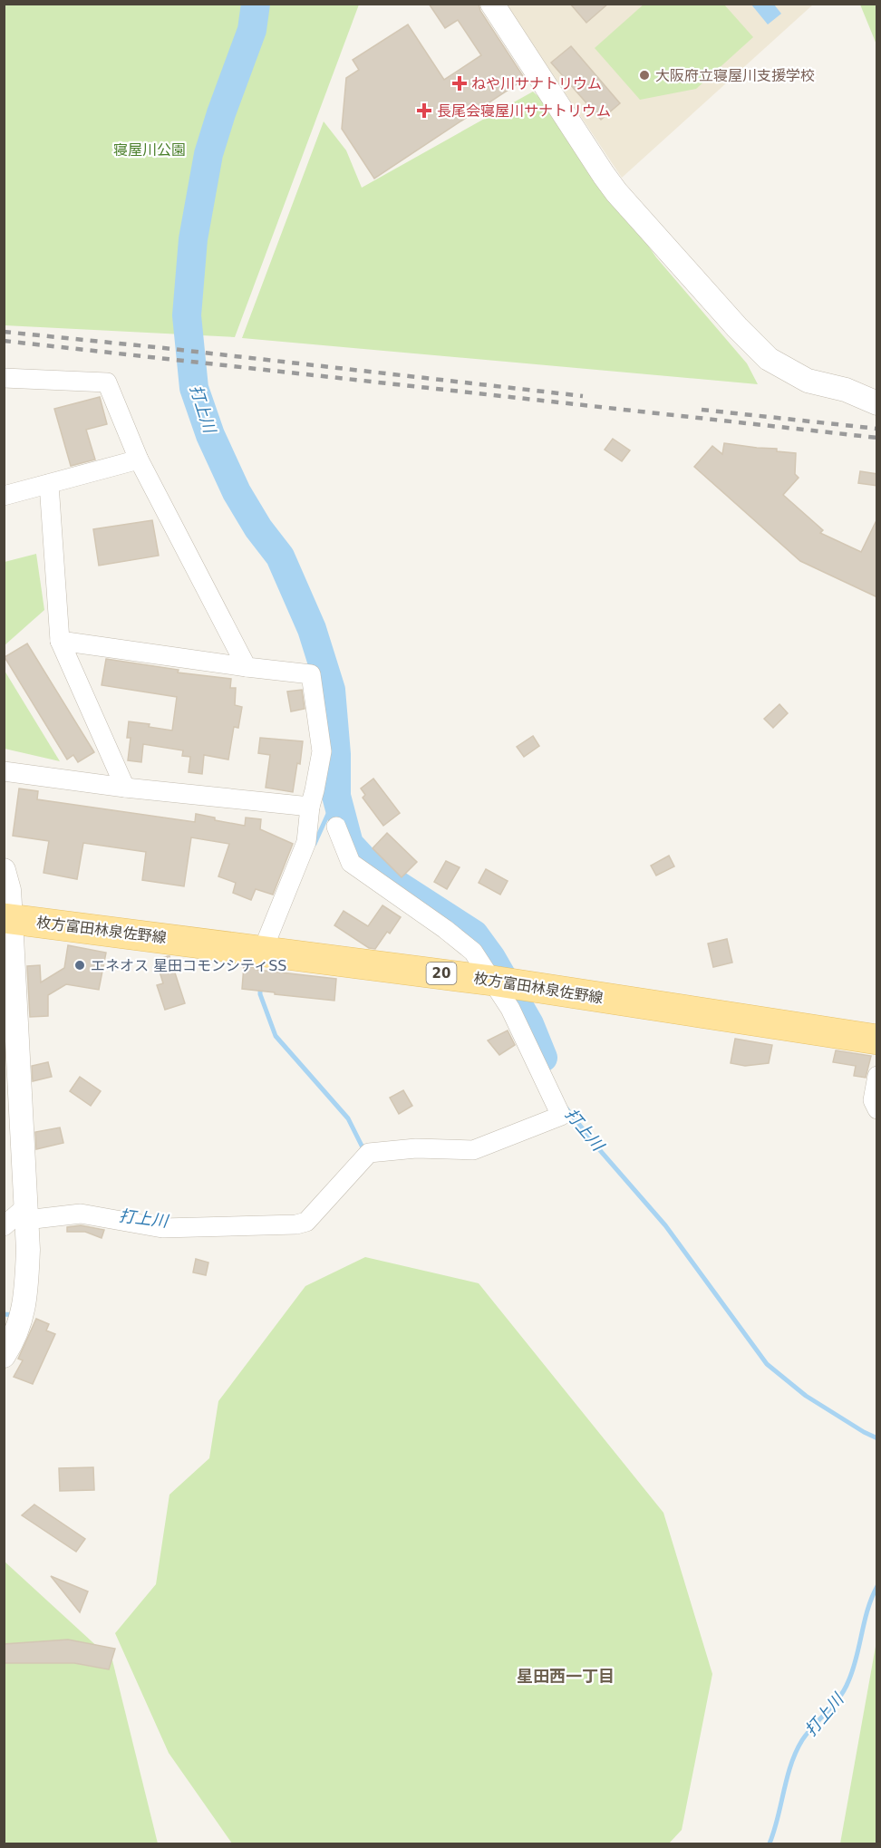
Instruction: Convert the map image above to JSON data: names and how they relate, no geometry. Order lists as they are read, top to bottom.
{
  "streets": {
    "main road": ["枚方富田林泉佐野線", "20"]
  },
  "districts": ["星田西一丁目"],
  "water": ["打上川"],
  "parks": ["寝屋川公園"],
  "places": {
    "other": ["大阪府立寝屋川支援学校", "エネオス 星田コモンシティSS"],
    "health": ["ねや川サナトリウム", "長尾会寝屋川サナトリウム"]
  }
}
